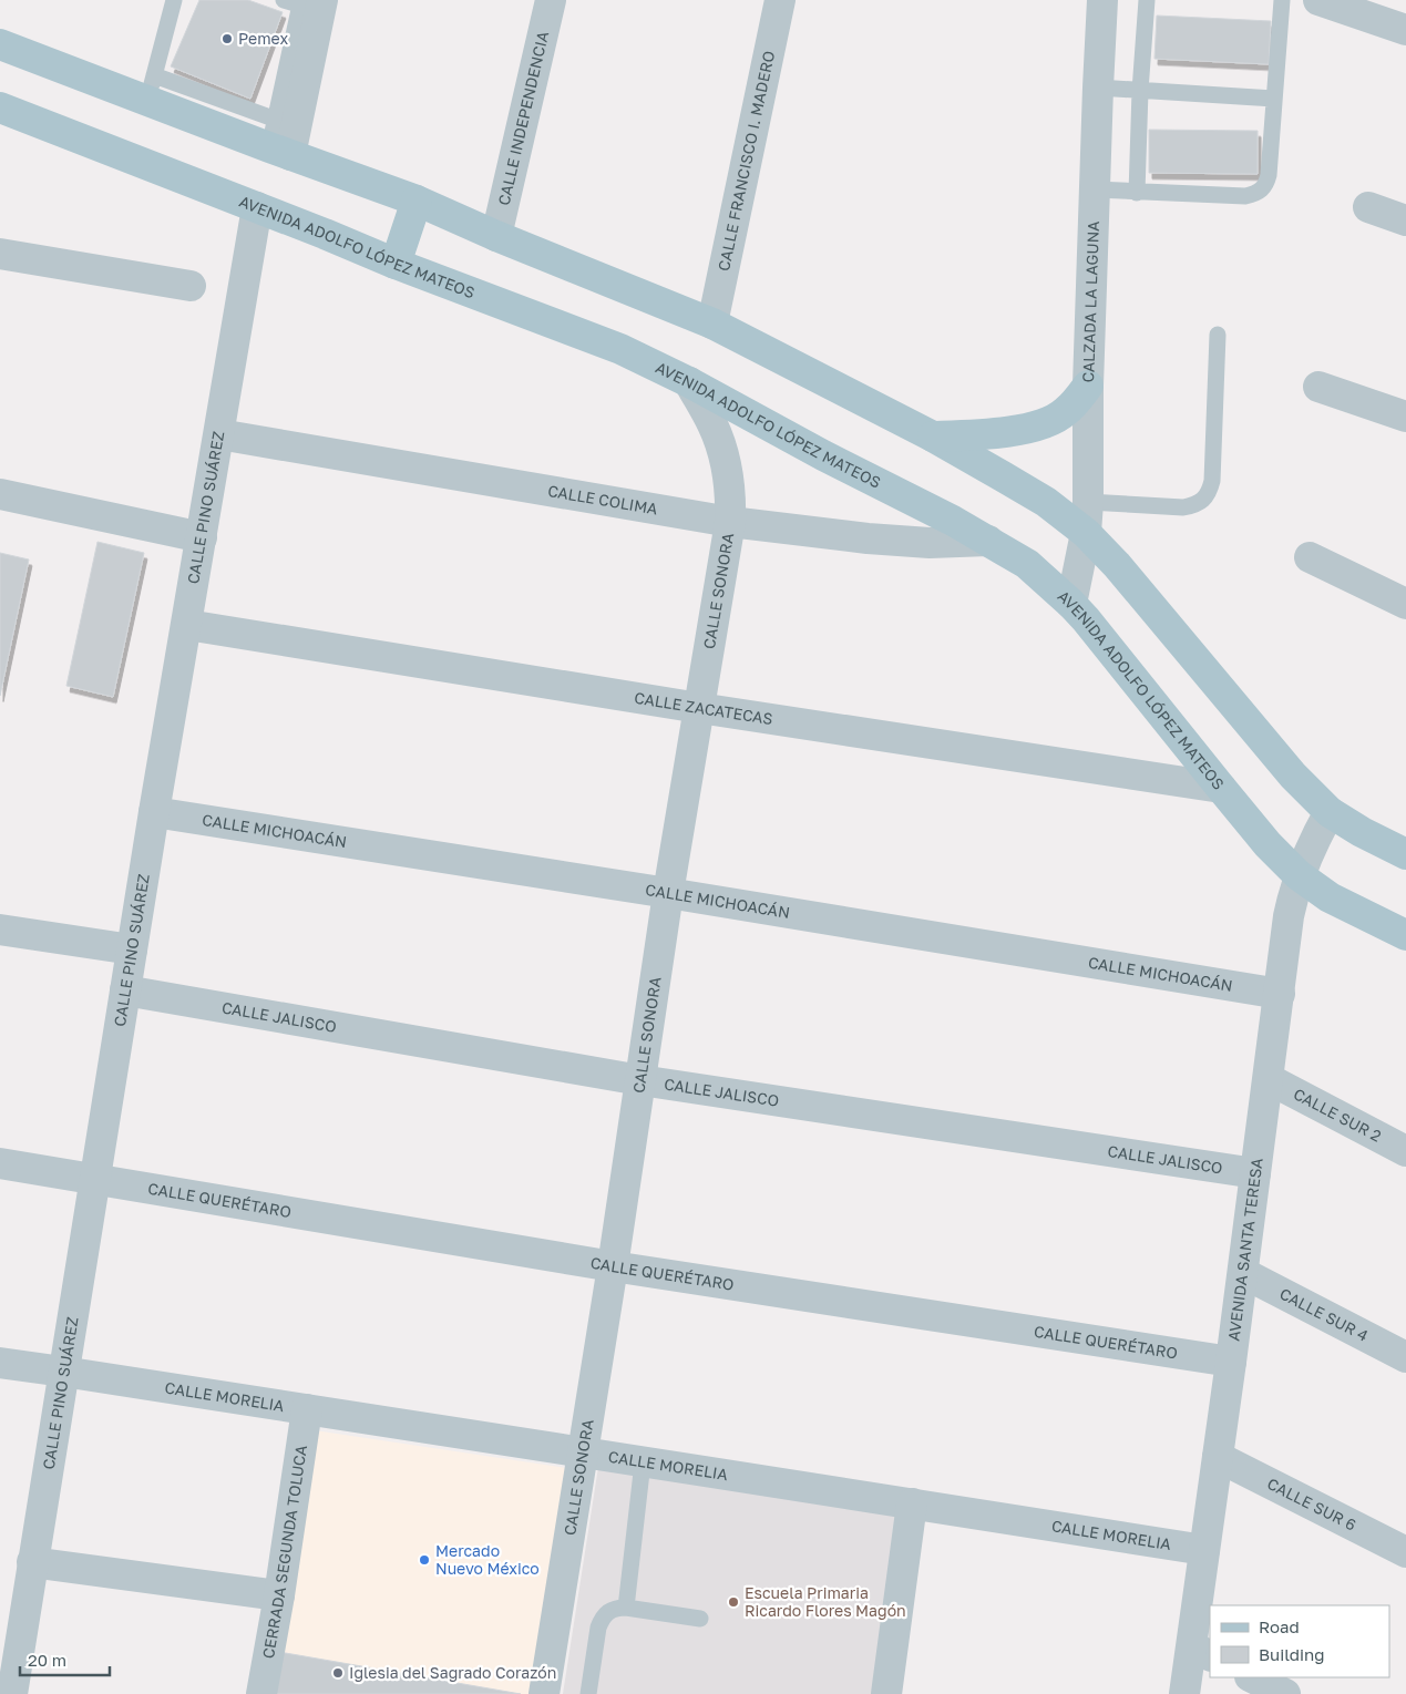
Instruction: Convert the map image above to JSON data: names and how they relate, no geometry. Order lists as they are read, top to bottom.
{
  "streets": {
    "main road": ["AVENIDA ADOLFO LÓPEZ MATEOS"],
    "street": [
      "CALLE INDEPENDENCIA",
      "CALLE FRANCISCO I. MADERO",
      "CALZADA LA LAGUNA",
      "CALLE COLIMA",
      "CALLE PINO SUÁREZ",
      "CALLE SONORA",
      "CALLE ZACATECAS",
      "CALLE MICHOACÁN",
      "CALLE JALISCO",
      "CALLE SUR 2",
      "CALLE QUERÉTARO",
      "AVENIDA SANTA TERESA",
      "CALLE SUR 4",
      "CALLE MORELIA",
      "CALLE SUR 6",
      "CERRADA SEGUNDA TOLUCA"
    ]
  },
  "crossings": [
    ["AVENIDA ADOLFO LÓPEZ MATEOS", "CALZADA LA LAGUNA"],
    ["AVENIDA ADOLFO LÓPEZ MATEOS", "CALLE COLIMA"],
    ["AVENIDA ADOLFO LÓPEZ MATEOS", "CALLE PINO SUÁREZ"],
    ["AVENIDA ADOLFO LÓPEZ MATEOS", "CALLE SONORA"],
    ["AVENIDA ADOLFO LÓPEZ MATEOS", "CALLE ZACATECAS"],
    ["AVENIDA ADOLFO LÓPEZ MATEOS", "AVENIDA SANTA TERESA"],
    ["CALLE COLIMA", "CALLE PINO SUÁREZ"],
    ["CALLE COLIMA", "CALLE SONORA"],
    ["CALLE PINO SUÁREZ", "CALLE ZACATECAS"],
    ["CALLE PINO SUÁREZ", "CALLE MICHOACÁN"],
    ["CALLE PINO SUÁREZ", "CALLE JALISCO"],
    ["CALLE PINO SUÁREZ", "CALLE QUERÉTARO"],
    ["CALLE PINO SUÁREZ", "CALLE MORELIA"],
    ["CALLE SONORA", "CALLE ZACATECAS"],
    ["CALLE SONORA", "CALLE MICHOACÁN"],
    ["CALLE SONORA", "CALLE JALISCO"],
    ["CALLE SONORA", "CALLE QUERÉTARO"],
    ["CALLE SONORA", "CALLE MORELIA"],
    ["CALLE MICHOACÁN", "AVENIDA SANTA TERESA"],
    ["CALLE JALISCO", "AVENIDA SANTA TERESA"],
    ["CALLE SUR 2", "AVENIDA SANTA TERESA"],
    ["CALLE QUERÉTARO", "AVENIDA SANTA TERESA"],
    ["AVENIDA SANTA TERESA", "CALLE SUR 4"],
    ["AVENIDA SANTA TERESA", "CALLE MORELIA"],
    ["AVENIDA SANTA TERESA", "CALLE SUR 6"],
    ["CALLE MORELIA", "CERRADA SEGUNDA TOLUCA"]
  ],
  "places": [
    "Pemex",
    "Mercado Nuevo México",
    "Escuela Primaria Ricardo Flores Magón",
    "Iglesia del Sagrado Corazón"
  ],
  "legend": ["Road", "Building"],
  "scale_bar": "20 m"
}
